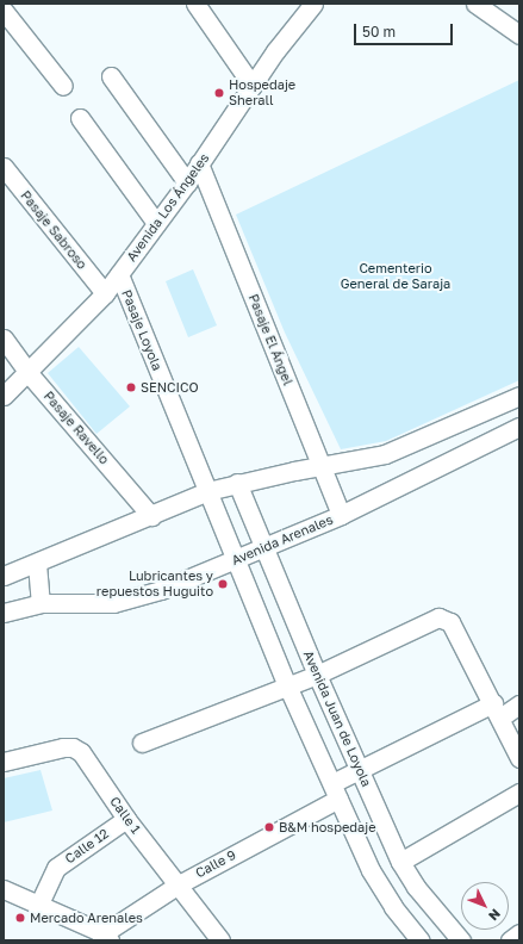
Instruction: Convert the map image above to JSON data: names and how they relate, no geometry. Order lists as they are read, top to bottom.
{
  "streets": {
    "street": [
      "Avenida Los Ángeles",
      "Pasaje Sabroso",
      "Pasaje Loyola",
      "Pasaje El Ángel",
      "Pasaje Ravello",
      "Avenida Arenales",
      "Avenida Juan de Loyola",
      "Calle 1",
      "Calle 12",
      "Calle 9"
    ]
  },
  "crossings": [
    ["Avenida Los Ángeles", "Pasaje Sabroso"],
    ["Avenida Los Ángeles", "Pasaje Loyola"],
    ["Avenida Los Ángeles", "Pasaje El Ángel"],
    ["Avenida Los Ángeles", "Pasaje Ravello"],
    ["Pasaje El Ángel", "Avenida Arenales"],
    ["Avenida Arenales", "Avenida Juan de Loyola"],
    ["Avenida Juan de Loyola", "Calle 9"],
    ["Calle 1", "Calle 12"],
    ["Calle 1", "Calle 9"]
  ],
  "parks": ["Cementerio General de Saraja"],
  "places": [
    "Hospedaje Sherall",
    "SENCICO",
    "Lubricantes y repuestos Huguito",
    "B&M hospedaje",
    "Mercado Arenales"
  ],
  "scale_bar": "50 m",
  "north": "bottom right"
}
